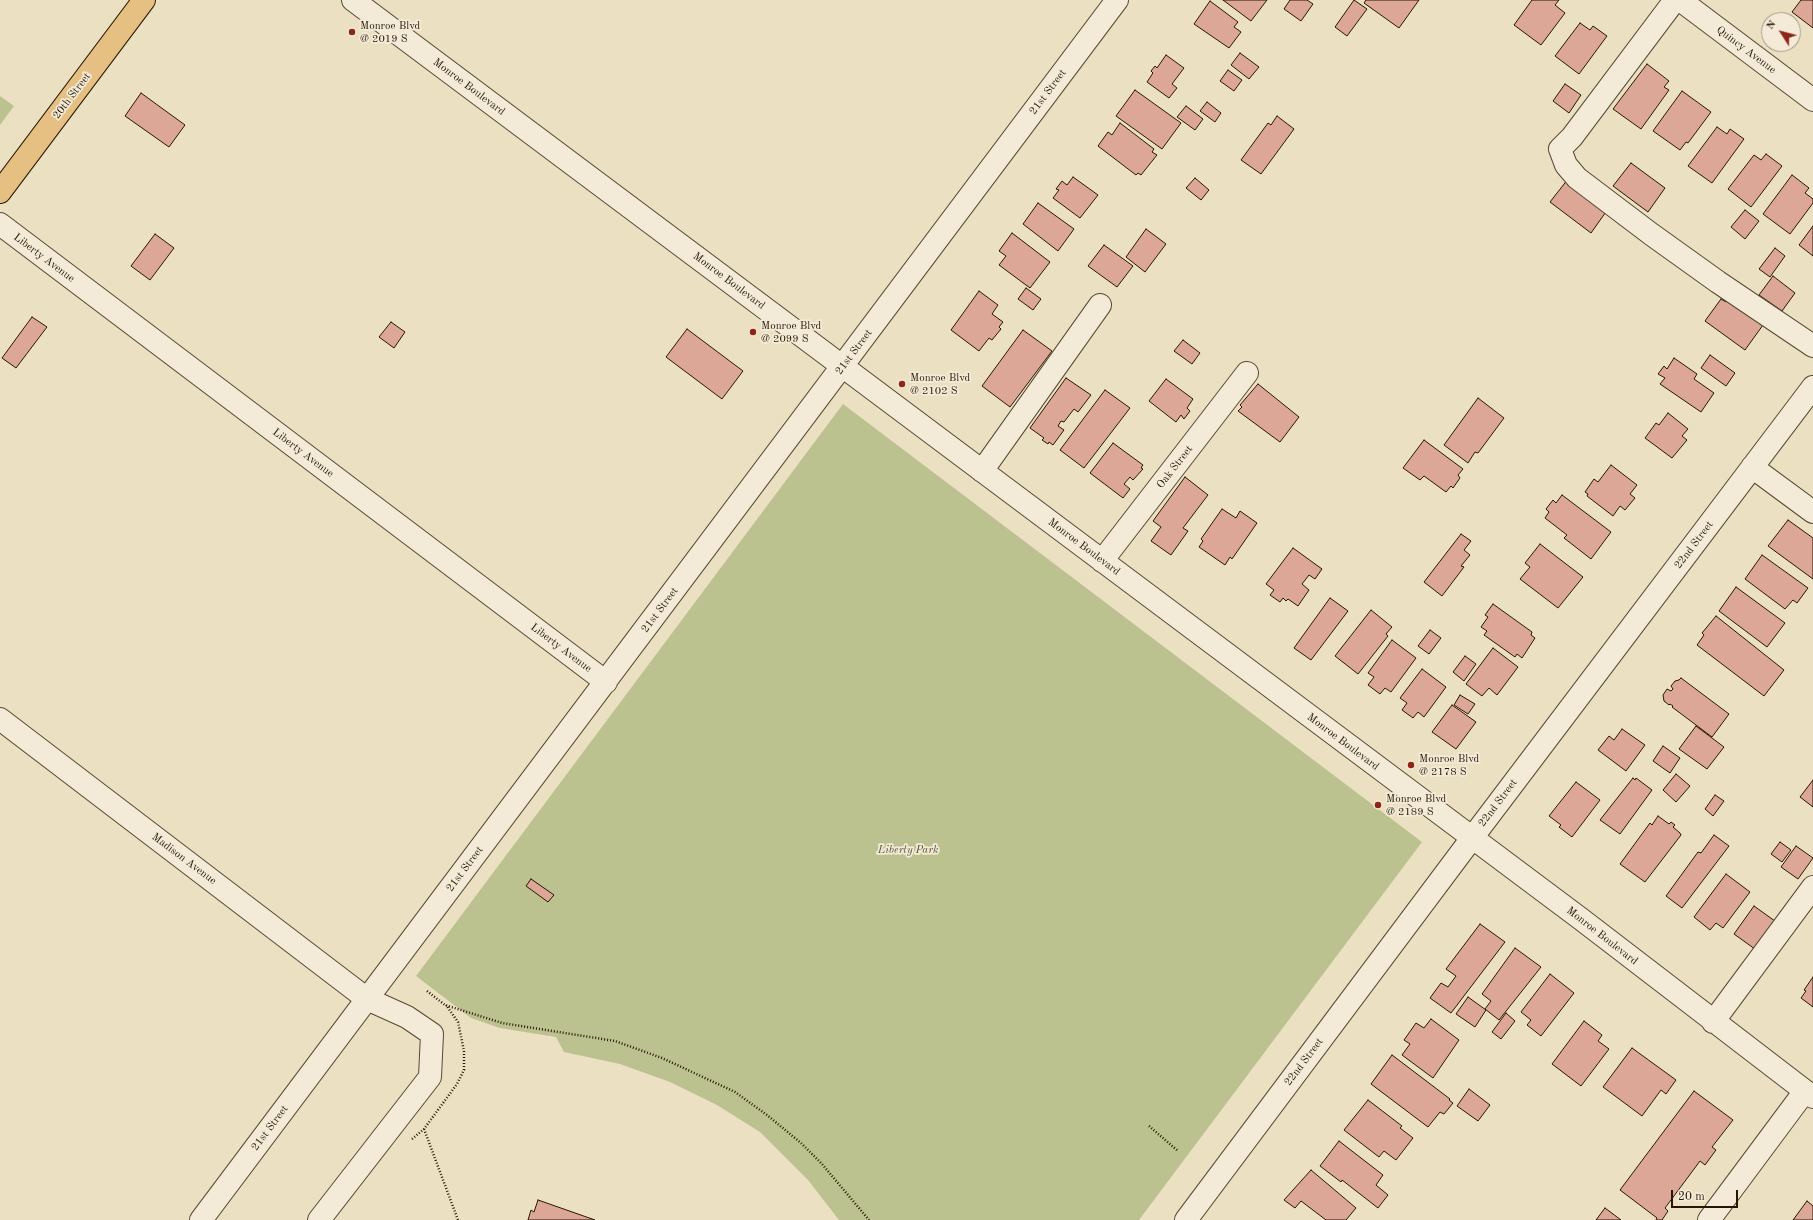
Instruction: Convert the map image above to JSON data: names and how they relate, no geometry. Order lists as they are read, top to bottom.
{
  "streets": {
    "main road": ["20th Street"],
    "street": [
      "Quincy Avenue",
      "Monroe Boulevard",
      "21st Street",
      "Liberty Avenue",
      "Oak Street",
      "22nd Street",
      "Madison Avenue"
    ]
  },
  "crossings": [
    ["Monroe Boulevard", "21st Street"],
    ["Monroe Boulevard", "Oak Street"],
    ["Monroe Boulevard", "22nd Street"],
    ["21st Street", "Liberty Avenue"],
    ["21st Street", "Madison Avenue"]
  ],
  "parks": ["Liberty Park"],
  "places": [
    "Monroe Blvd @ 2019 S",
    "Monroe Blvd @ 2099 S",
    "Monroe Blvd @ 2102 S",
    "Monroe Blvd @ 2178 S",
    "Monroe Blvd @ 2189 S"
  ],
  "scale_bar": "20 m",
  "north": "top left"
}
